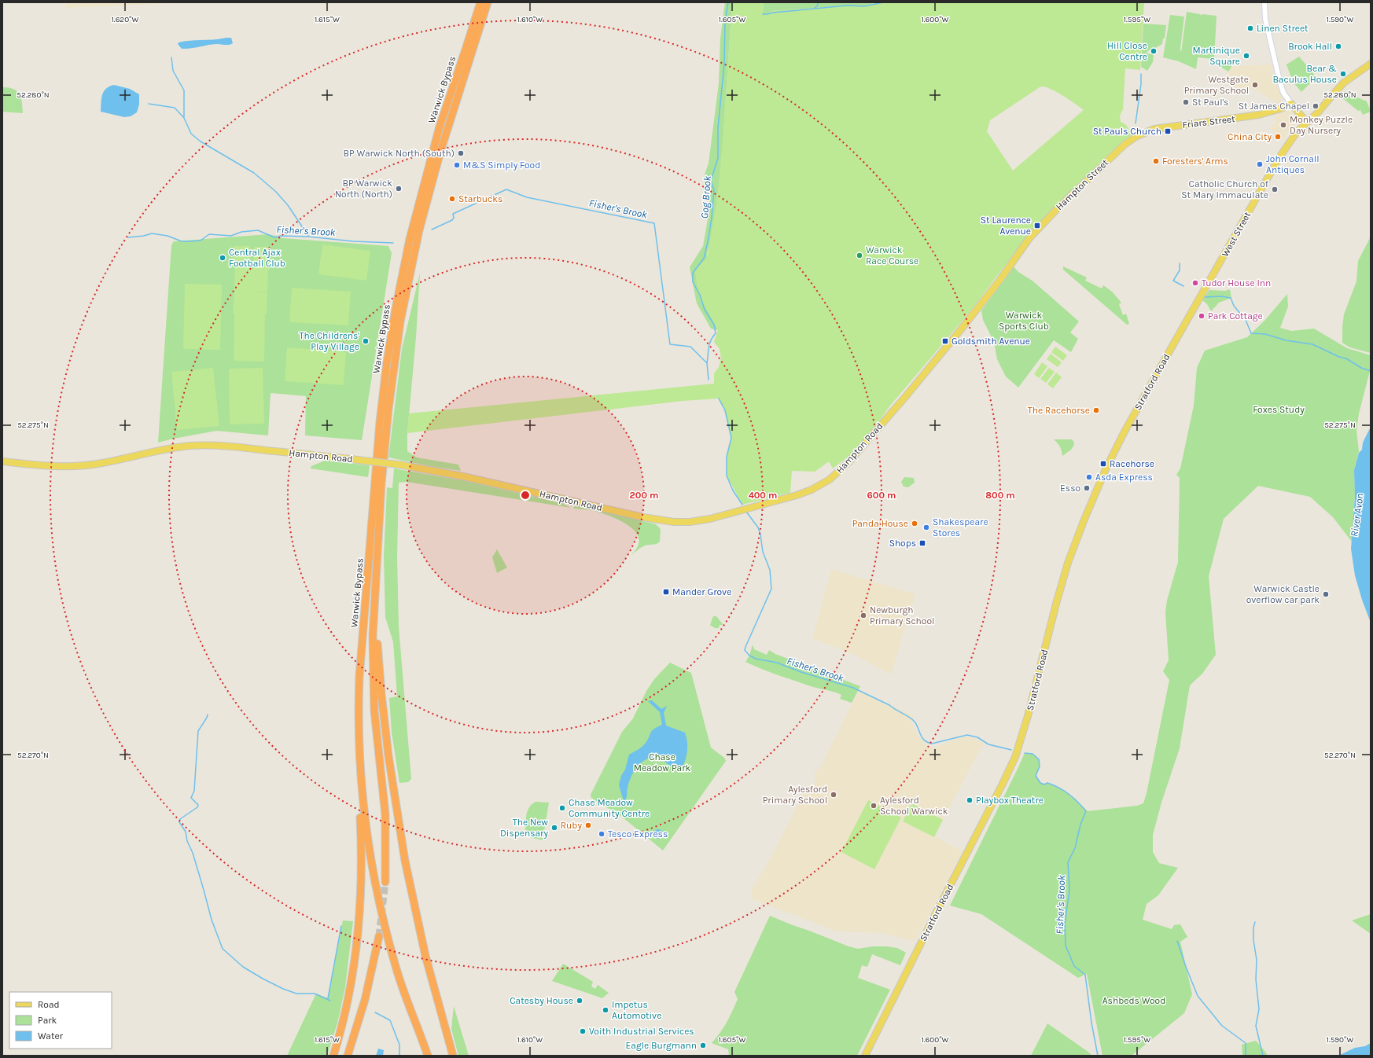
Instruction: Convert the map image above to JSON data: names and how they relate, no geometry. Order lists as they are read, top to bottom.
{
  "streets": {
    "highway": ["Warwick Bypass"],
    "main road": [
      "Friars Street",
      "Hampton Street",
      "West Street",
      "Stratford Road",
      "Hampton Road"
    ]
  },
  "crossings": [
    ["Friars Street", "Hampton Street"],
    ["Hampton Street", "Hampton Road"],
    ["West Street", "Stratford Road"]
  ],
  "water": ["Gog Brook", "Fisher's Brook", "River Avon"],
  "parks": [
    "Warwick Sports Club",
    "Foxes Study",
    "Chase Meadow Park",
    "Ashbeds Wood"
  ],
  "places": {
    "other": [
      "Linen Street",
      "Brook Hall",
      "Hill Close Centre",
      "Martinique Square",
      "Bear & Baculus House",
      "Westgate Primary School",
      "St Paul's",
      "St James Chapel",
      "Monkey Puzzle Day Nursery",
      "China City",
      "BP Warwick North (South)",
      "Foresters' Arms",
      "John Cornall Antiques",
      "M&S Simply Food",
      "BP Warwick North (North)",
      "Catholic Church of St Mary Immaculate",
      "Starbucks",
      "Warwick Race Course",
      "Central Ajax Football Club",
      "Tudor House Inn",
      "Park Cottage",
      "The Childrens' Play Village",
      "The Racehorse",
      "Asda Express",
      "Esso",
      "Panda House",
      "Shakespeare Stores",
      "Warwick Castle overflow car park",
      "Newburgh Primary School",
      "Aylesford Primary School",
      "Playbox Theatre",
      "Aylesford School Warwick",
      "Chase Meadow Community Centre",
      "Ruby",
      "The New Dispensary",
      "Tesco Express",
      "Catesby House",
      "Impetus Automotive",
      "Voith Industrial Services",
      "Eagle Burgmann"
    ],
    "transit": [
      "St Pauls Church",
      "St Laurence Avenue",
      "Goldsmith Avenue",
      "Racehorse",
      "Shops",
      "Mander Grove"
    ]
  },
  "legend": ["Road", "Park", "Water"],
  "coordinates": [
    "1.620°W",
    "1.615°W",
    "1.610°W",
    "1.605°W",
    "1.600°W",
    "1.595°W",
    "1.590°W",
    "52.280°N",
    "52.275°N",
    "52.270°N"
  ],
  "rings": [
    "200 m",
    "400 m",
    "600 m",
    "800 m"
  ]
}
